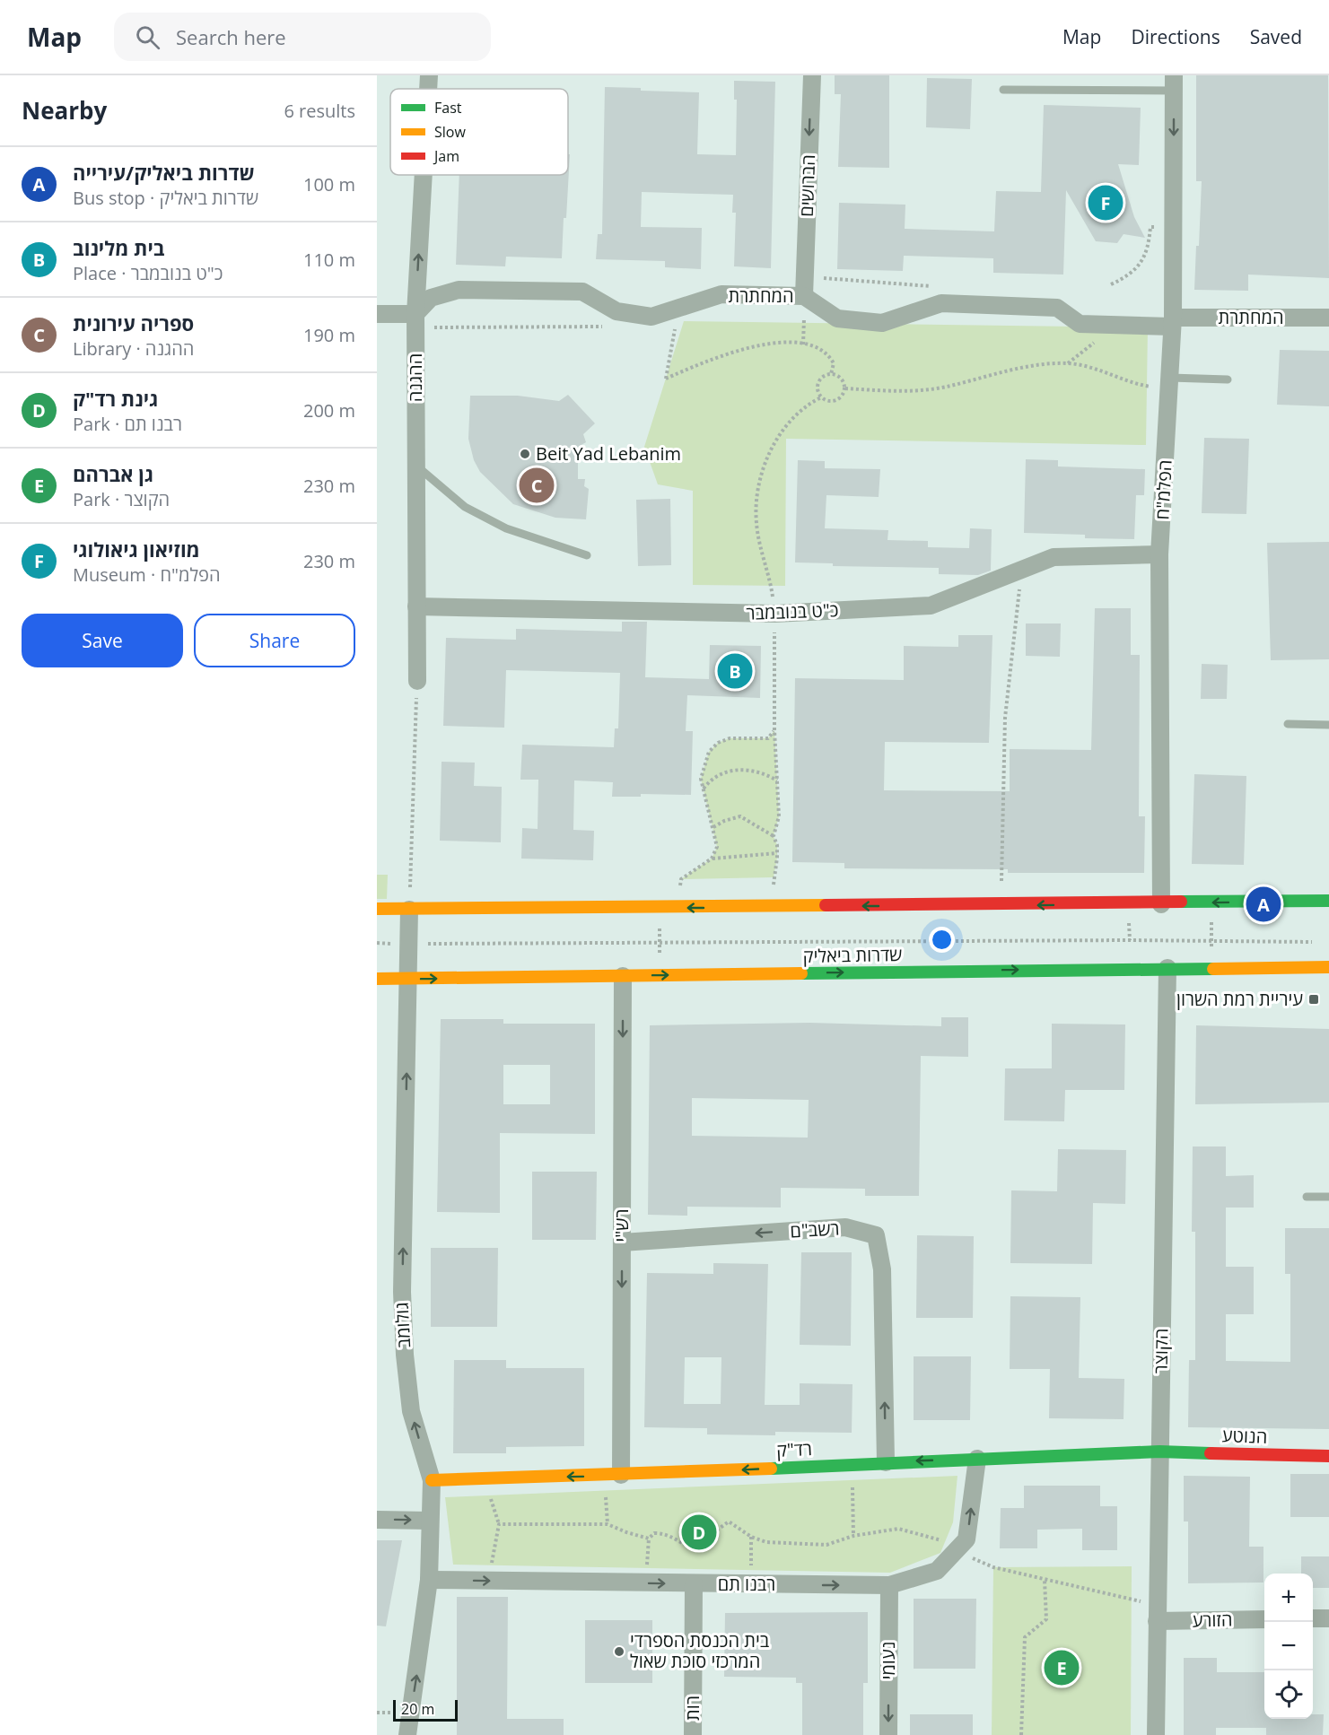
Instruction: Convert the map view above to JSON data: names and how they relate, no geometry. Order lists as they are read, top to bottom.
{
  "streets": {
    "street": [
      "הברושים",
      "המחתרת",
      "ההגנה",
      "הפלמ\"ח",
      "כ\"ט בנובמבר",
      "שדרות ביאליק",
      "רש\"י",
      "רשב\"ם",
      "גולומב",
      "הקוצר",
      "הנוטע",
      "רד\"ק",
      "רבנו תם",
      "הזורע",
      "נעומי",
      "רות"
    ]
  },
  "crossings": [
    ["הברושים", "המחתרת"],
    ["המחתרת", "ההגנה"],
    ["המחתרת", "הפלמ\"ח"],
    ["ההגנה", "כ\"ט בנובמבר"],
    ["הפלמ\"ח", "כ\"ט בנובמבר"],
    ["שדרות ביאליק", "רש\"י"],
    ["שדרות ביאליק", "גולומב"],
    ["שדרות ביאליק", "הקוצר"],
    ["רש\"י", "רשב\"ם"],
    ["רש\"י", "רד\"ק"],
    ["רשב\"ם", "רד\"ק"],
    ["גולומב", "רד\"ק"],
    ["גולומב", "רבנו תם"],
    ["הקוצר", "הנוטע"],
    ["הקוצר", "רד\"ק"],
    ["הקוצר", "הזורע"],
    ["הנוטע", "רד\"ק"],
    ["רד\"ק", "רבנו תם"],
    ["רבנו תם", "נעומי"],
    ["רבנו תם", "רות"]
  ],
  "one_way": [
    "הברושים",
    "רש\"י",
    "גולומב",
    "רד\"ק",
    "רבנו תם",
    "נעומי"
  ],
  "places": {
    "other": ["Beit Yad Lebanim", "בית הכנסת הספרדי המרכזי סוכת שאול"],
    "transit": ["עיריית רמת השרון"]
  },
  "legend": ["Fast", "Slow", "Jam"],
  "scale_bar": "20 m",
  "page": {
    "header": "Map",
    "search": "Search here",
    "nav": ["Map", "Directions", "Saved"],
    "heading": ["Nearby", "6 results"],
    "list": [
      {
        "mark": "A",
        "name": "שדרות ביאליק/עירייה",
        "note": "Bus stop · שדרות ביאליק",
        "value": "100 m"
      },
      {
        "mark": "B",
        "name": "בית מלינוב",
        "note": "Place · כ\"ט בנובמבר",
        "value": "110 m"
      },
      {
        "mark": "C",
        "name": "ספריה עירונית",
        "note": "Library · ההגנה",
        "value": "190 m"
      },
      {
        "mark": "D",
        "name": "גינת רד\"ק",
        "note": "Park · רבנו תם",
        "value": "200 m"
      },
      {
        "mark": "E",
        "name": "גן אברהם",
        "note": "Park · הקוצר",
        "value": "230 m"
      },
      {
        "mark": "F",
        "name": "מוזיאון גיאולוגי",
        "note": "Museum · הפלמ\"ח",
        "value": "230 m"
      }
    ],
    "pins": [
      "F",
      "C",
      "B",
      "A",
      "D",
      "E"
    ],
    "buttons": ["Save", "Share"],
    "map_buttons": ["+", "−"],
    "scale": "20 m"
  }
}
